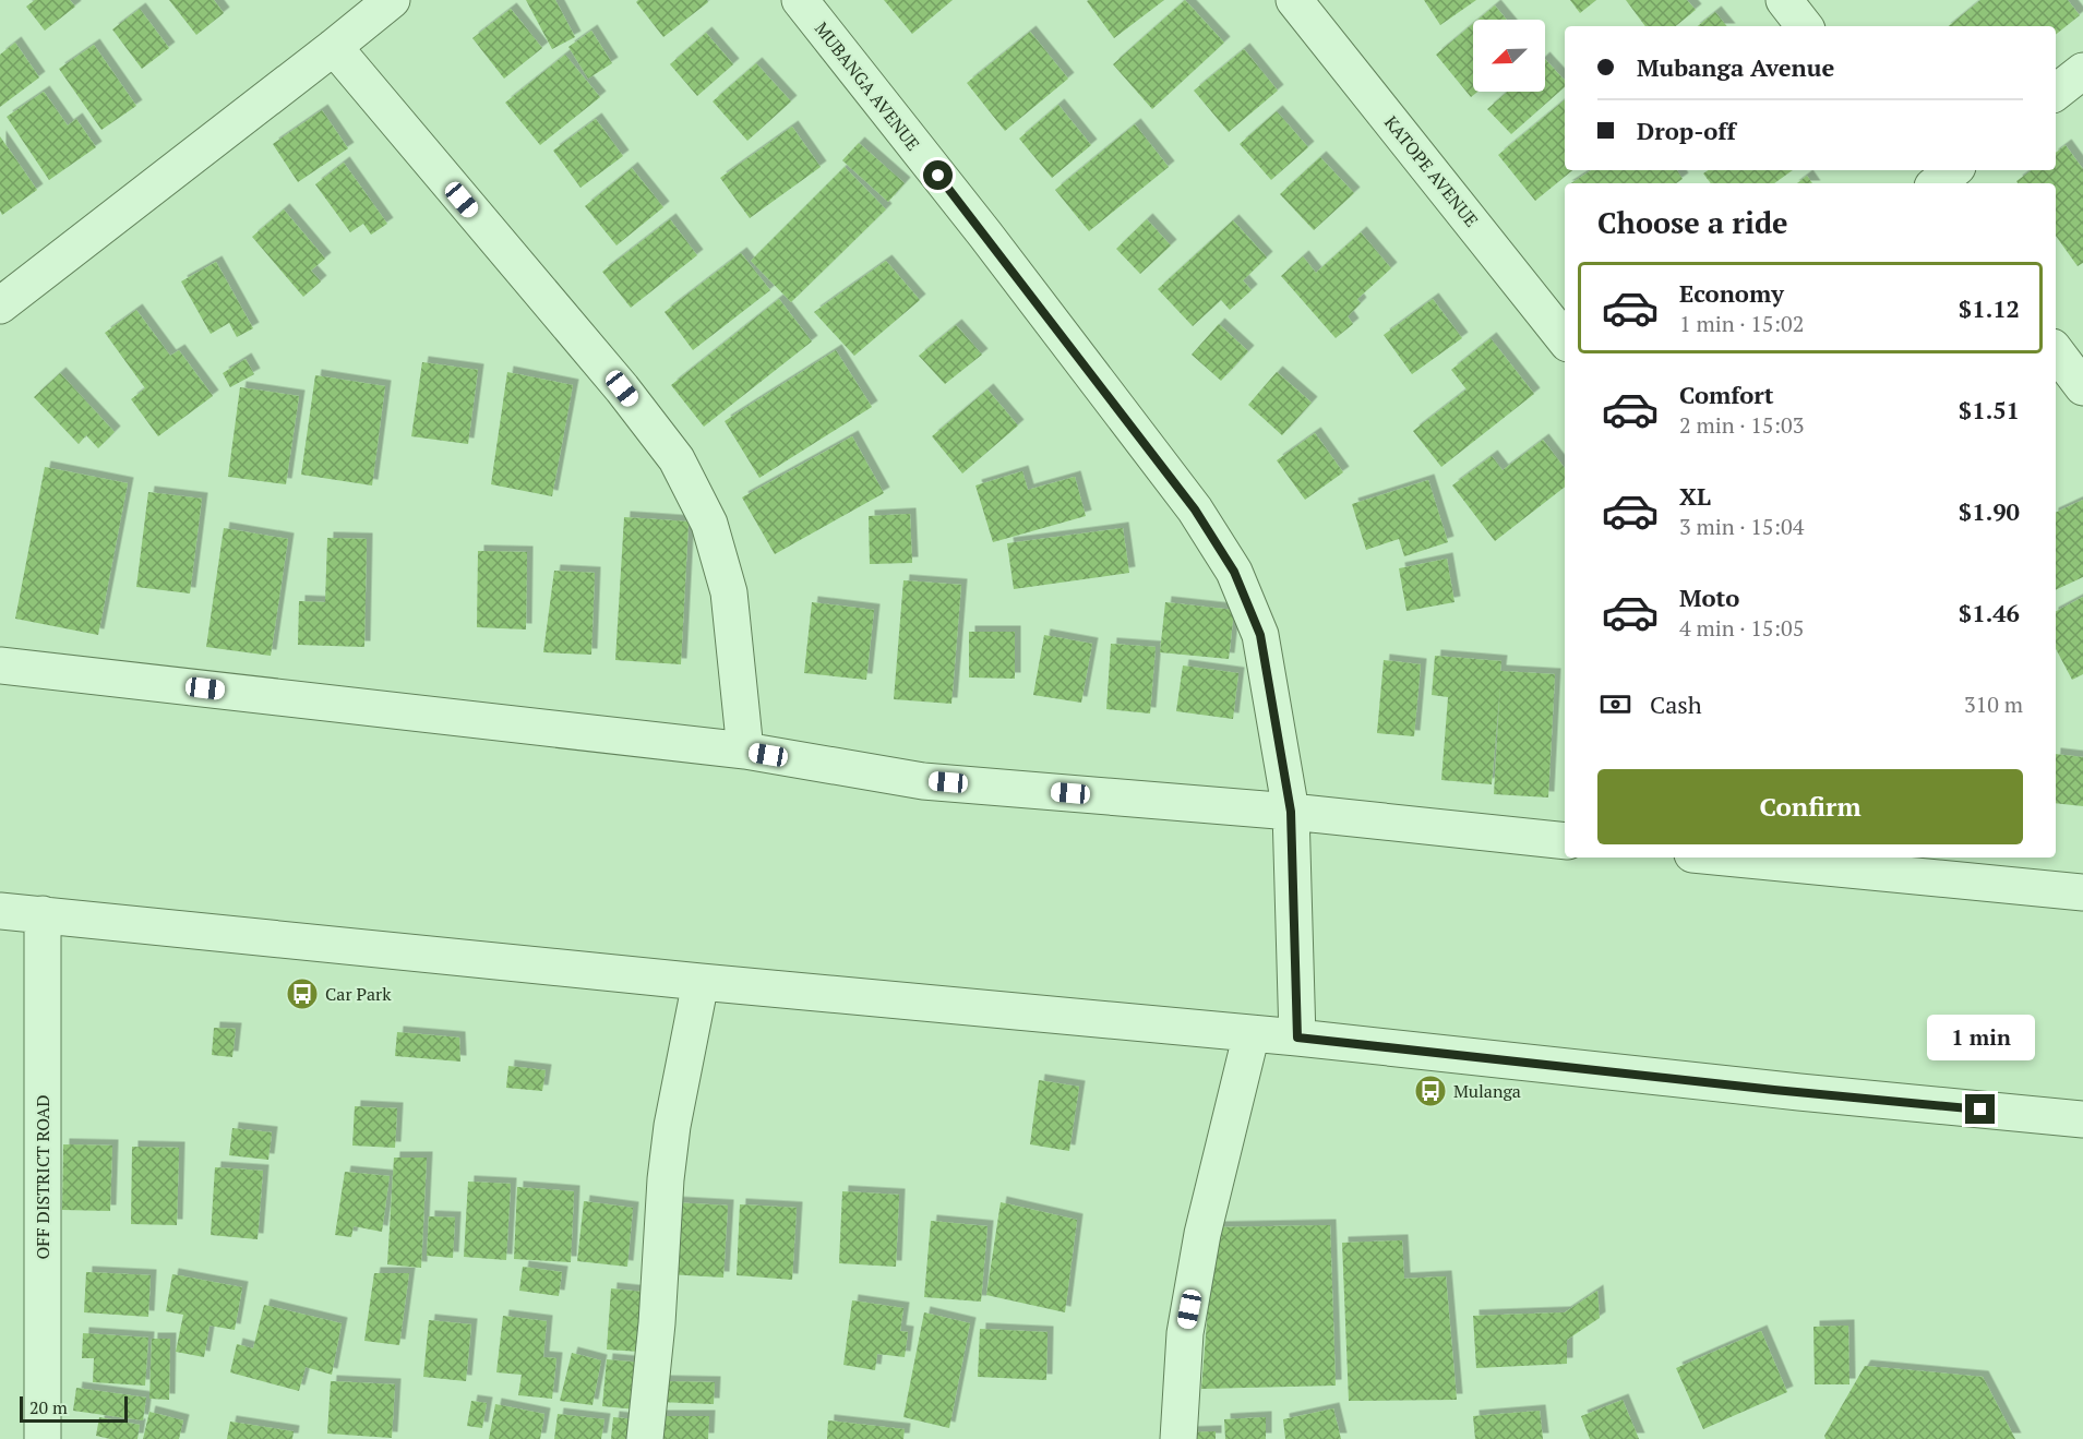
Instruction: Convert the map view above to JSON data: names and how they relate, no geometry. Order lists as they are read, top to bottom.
{
  "streets": {
    "street": ["MUBANGA AVENUE", "KATOPE AVENUE", "OFF DISTRICT ROAD"]
  },
  "places": {
    "bus stop": ["Car Park", "Mulanga"]
  },
  "scale_bar": "20 m",
  "north": "bottom left",
  "page": {
    "banner": ["Mubanga Avenue", "Drop-off"],
    "heading": "Choose a ride",
    "list": [
      {
        "name": "Economy",
        "note": "1 min · 15:02",
        "value": "$1.12"
      },
      {
        "name": "Comfort",
        "note": "2 min · 15:03",
        "value": "$1.51"
      },
      {
        "name": "XL",
        "note": "3 min · 15:04",
        "value": "$1.90"
      },
      {
        "name": "Moto",
        "note": "4 min · 15:05",
        "value": "$1.46"
      }
    ],
    "pay": ["Cash", "310 m"],
    "buttons": "Confirm",
    "bubble": "1 min",
    "scale": "20 m"
  }
}
